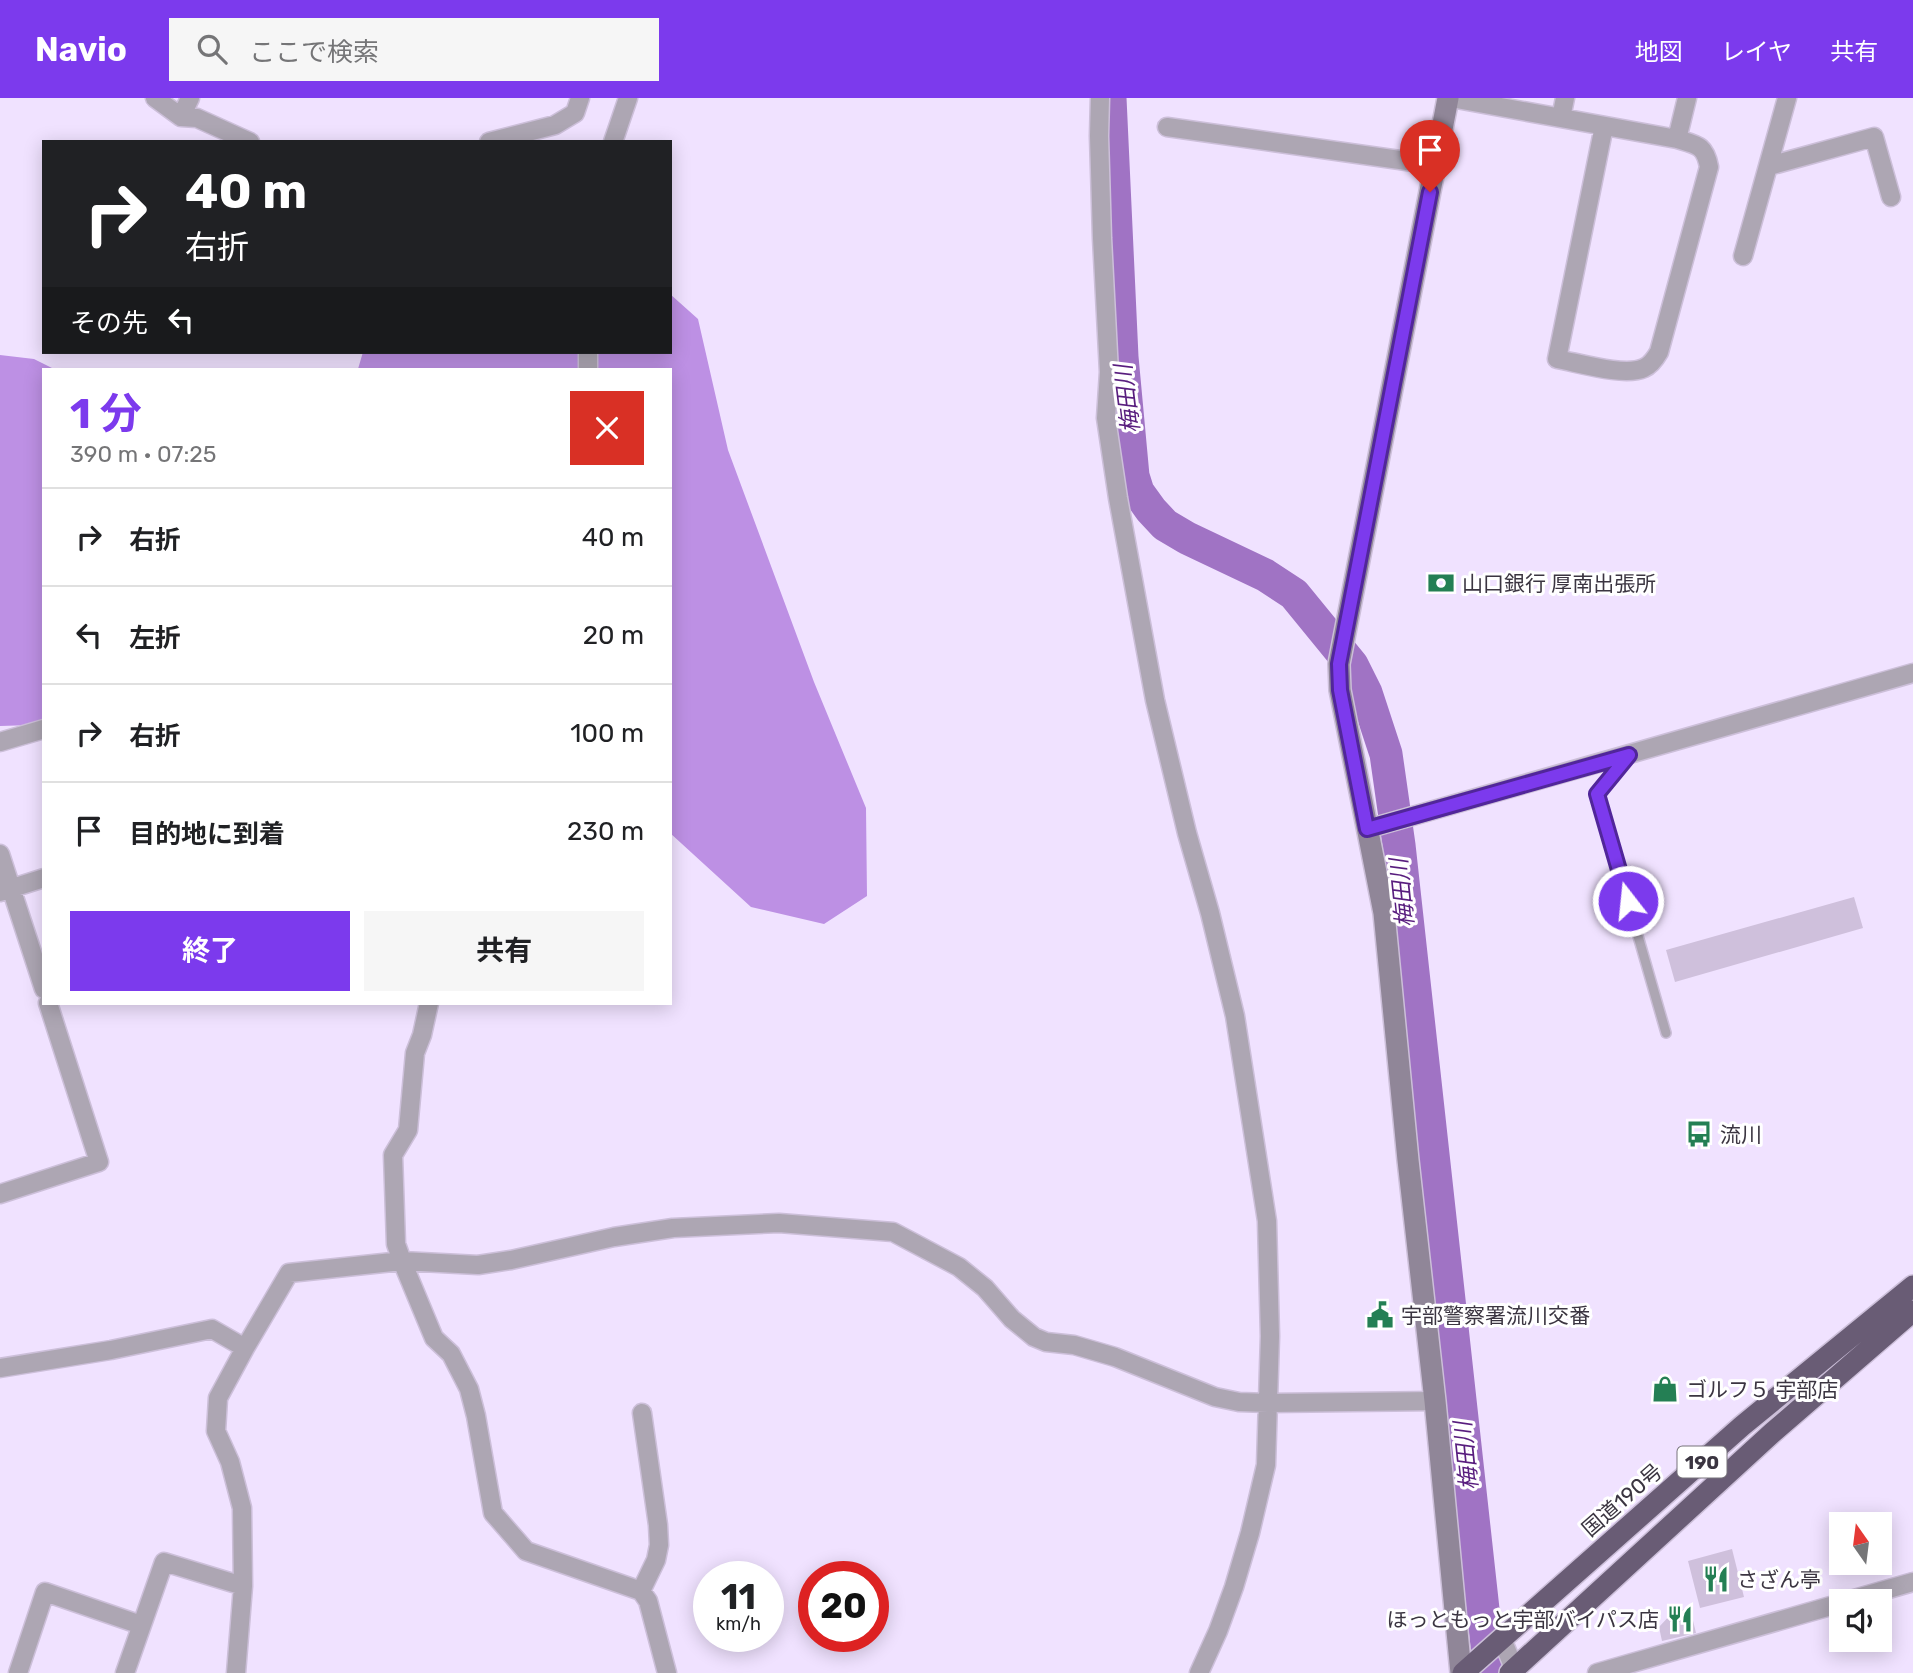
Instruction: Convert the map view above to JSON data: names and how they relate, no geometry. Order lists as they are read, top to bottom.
{
  "streets": {
    "highway": ["190", "国道190号"]
  },
  "water": ["梅田川"],
  "places": {
    "bank": ["山口銀行 厚南出張所"],
    "bus stop": ["流川"],
    "public building": ["宇部警察署流川交番"],
    "shop": ["ゴルフ５ 宇部店"],
    "restaurant": ["さざん亭", "ほっともっと宇部バイパス店"]
  },
  "north": "top",
  "page": {
    "header": "Navio",
    "search": "ここで検索",
    "nav": ["地図", "レイヤ", "共有"],
    "turn": ["40 m", "右折"],
    "then": "その先",
    "heading": ["1 分", "390 m · 07:25"],
    "list": [
      {
        "name": "右折",
        "value": "40 m"
      },
      {
        "name": "左折",
        "value": "20 m"
      },
      {
        "name": "右折",
        "value": "100 m"
      },
      {
        "name": "目的地に到着",
        "value": "230 m"
      }
    ],
    "buttons": ["終了", "共有"],
    "speed": "11 km/h",
    "limit": "20"
  }
}
